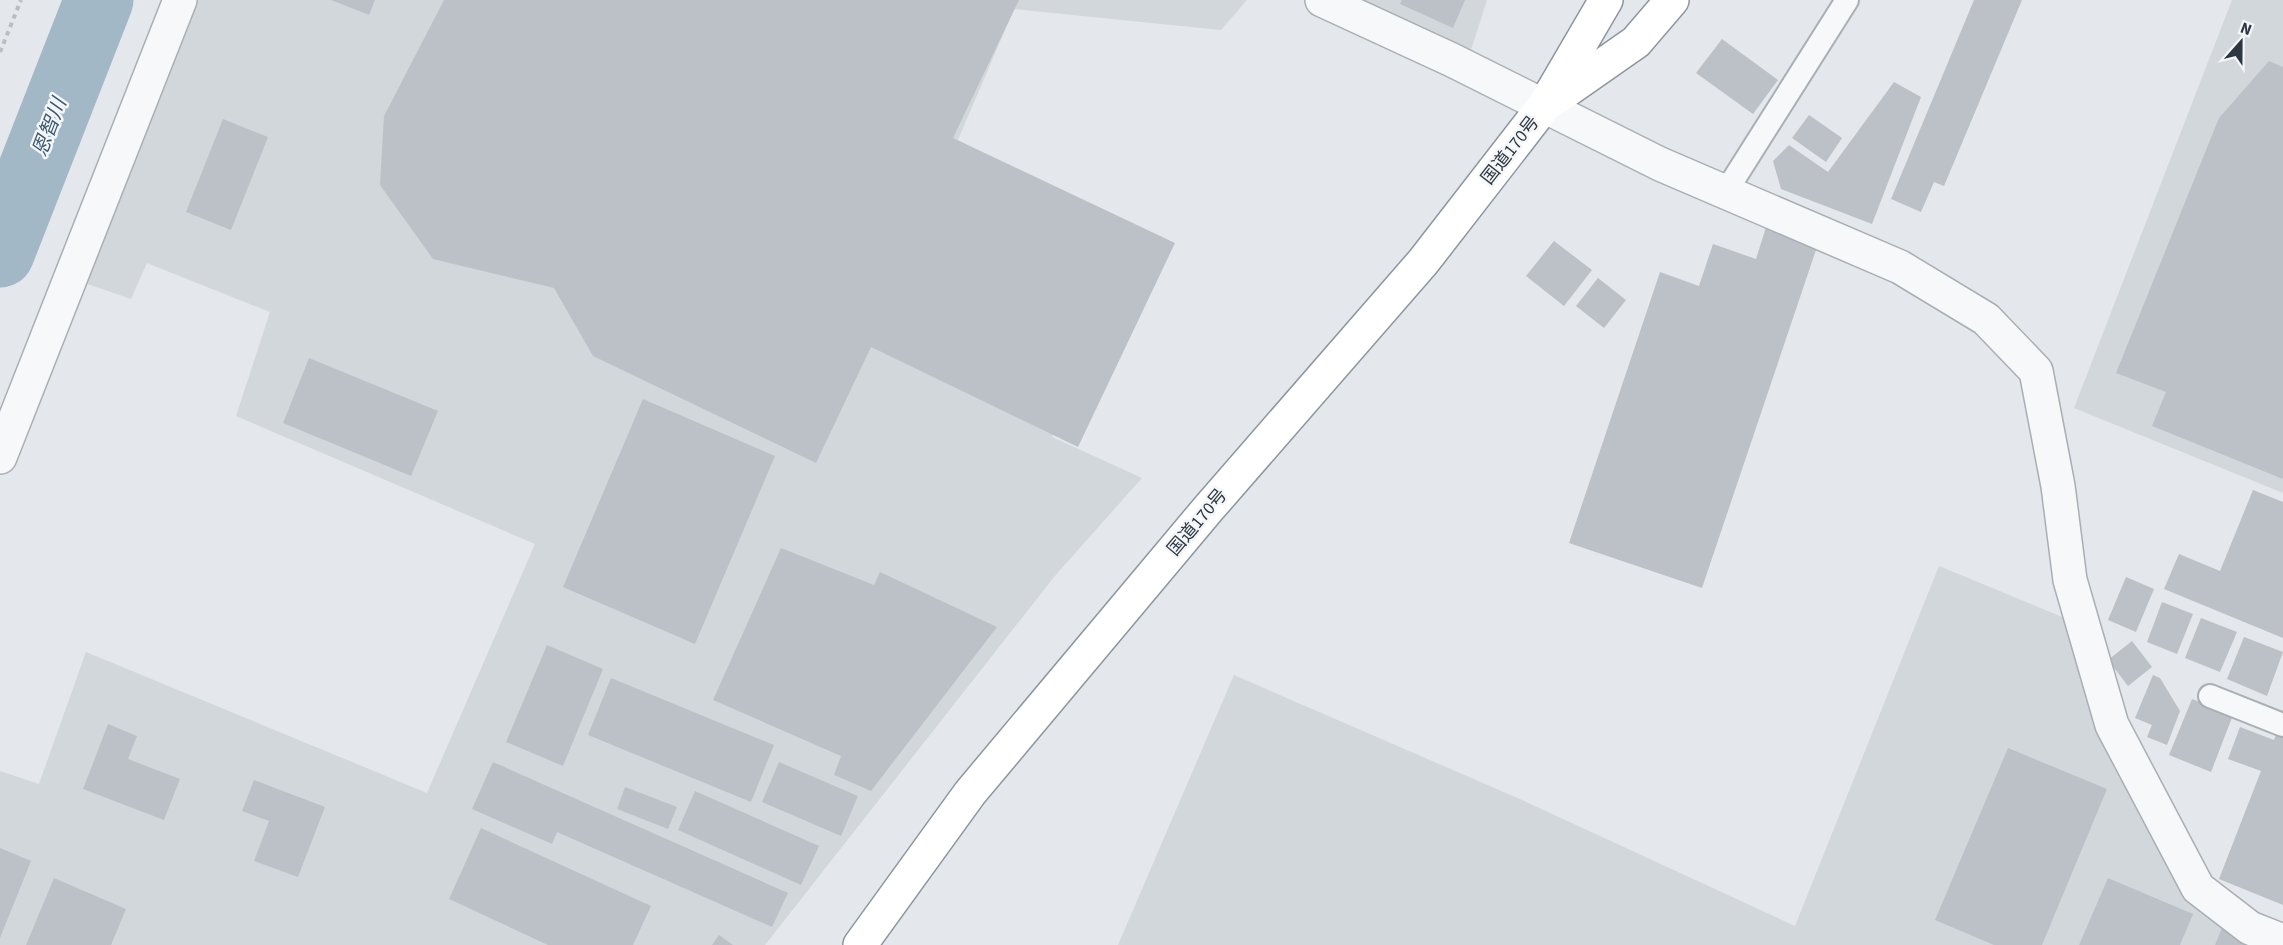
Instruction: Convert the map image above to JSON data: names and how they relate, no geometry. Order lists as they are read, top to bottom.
{
  "streets": {
    "highway": ["国道170号"]
  },
  "water": ["恩智川"],
  "north": "top"
}
